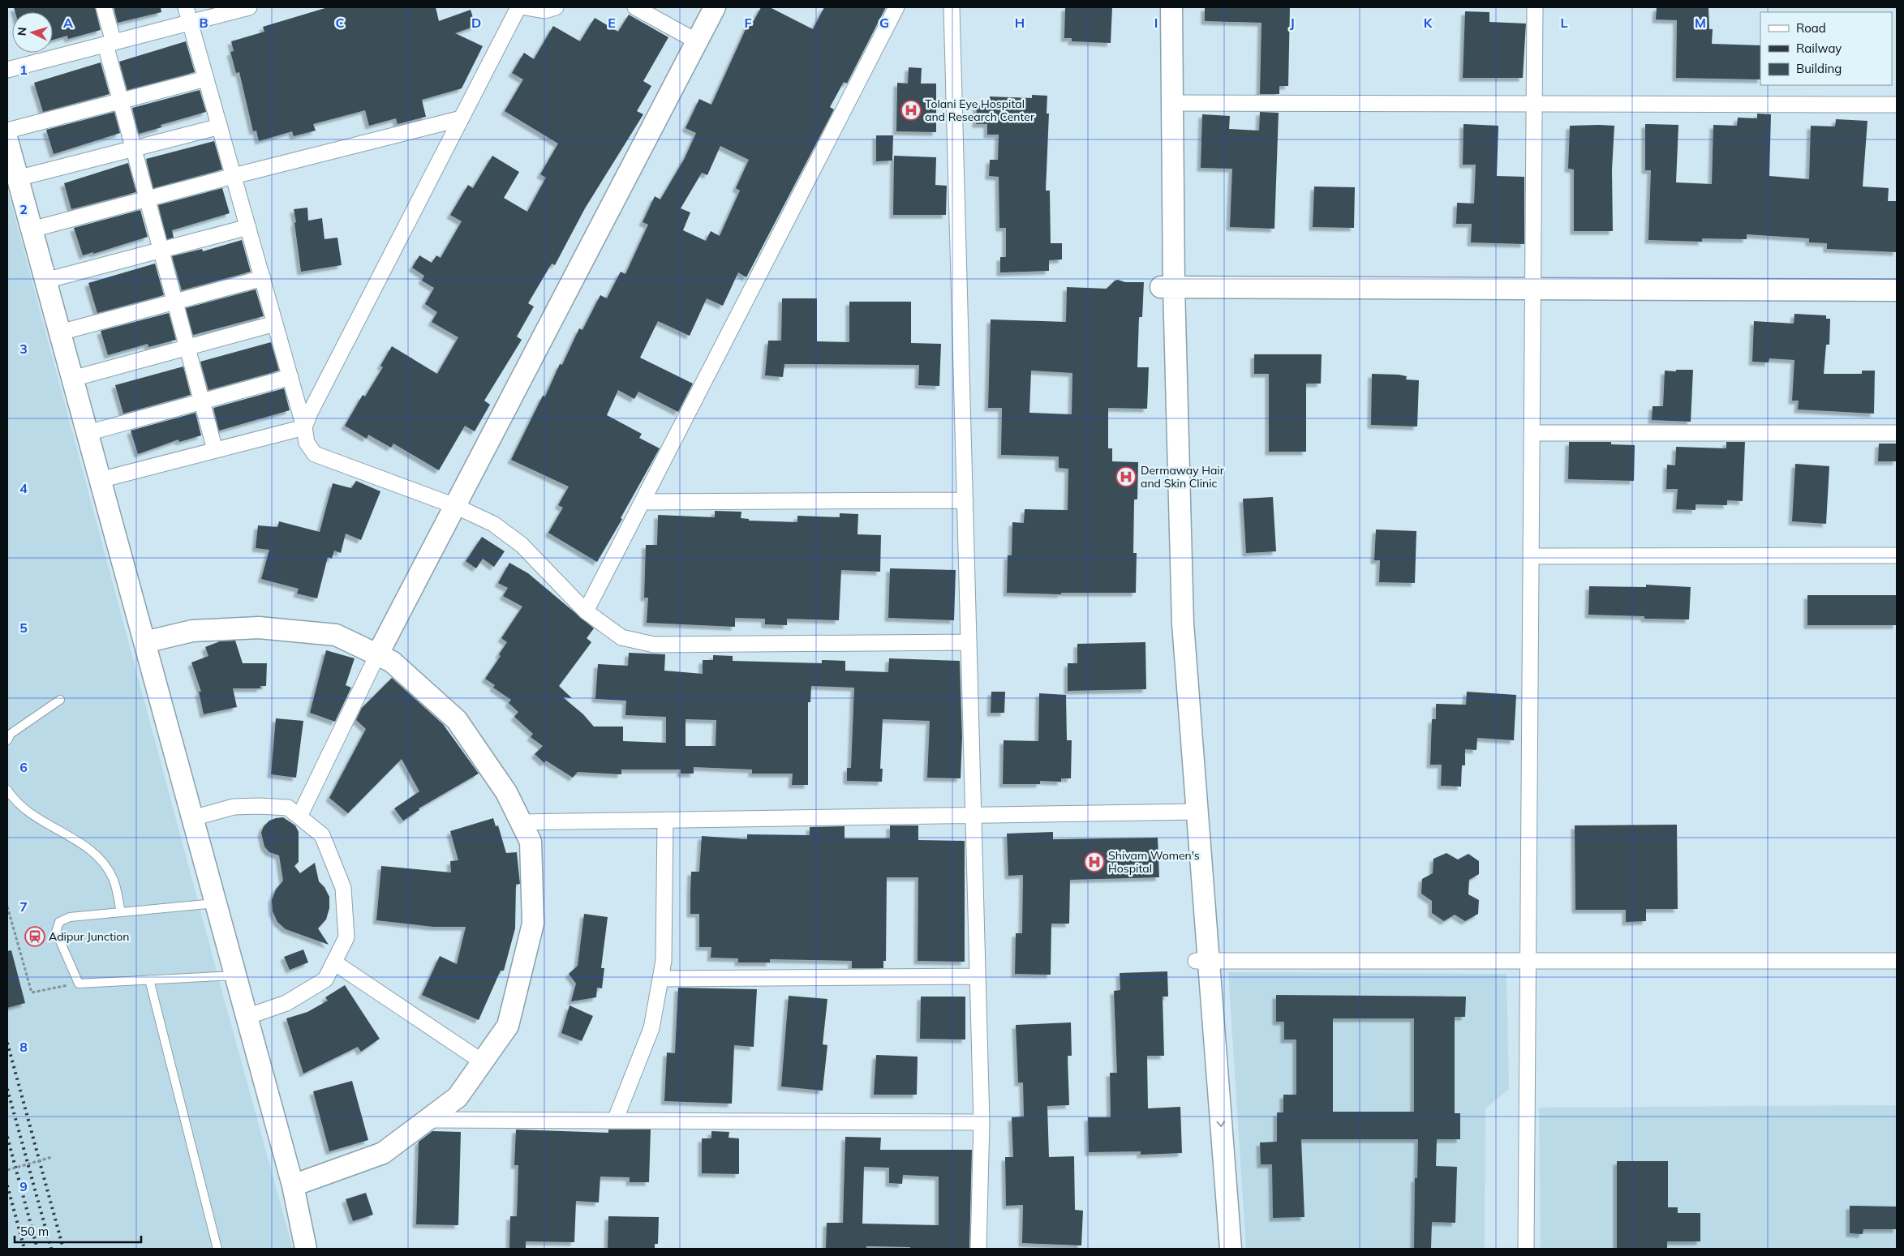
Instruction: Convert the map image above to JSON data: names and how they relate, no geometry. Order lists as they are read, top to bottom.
{
  "places": {
    "hospital": ["Tolani Eye Hospital and Research Center", "Dermaway Hair and Skin Clinic", "Shivam Women's Hospital"],
    "station": ["Adipur Junction"]
  },
  "legend": ["Road", "Railway", "Building"],
  "scale_bar": "50 m",
  "north": "left",
  "grid": {
    "columns": [
      "A",
      "B",
      "C",
      "D",
      "E",
      "F",
      "G",
      "H",
      "I",
      "J",
      "K",
      "L",
      "M"
    ],
    "rows": [
      "1",
      "2",
      "3",
      "4",
      "5",
      "6",
      "7",
      "8",
      "9"
    ]
  }
}
